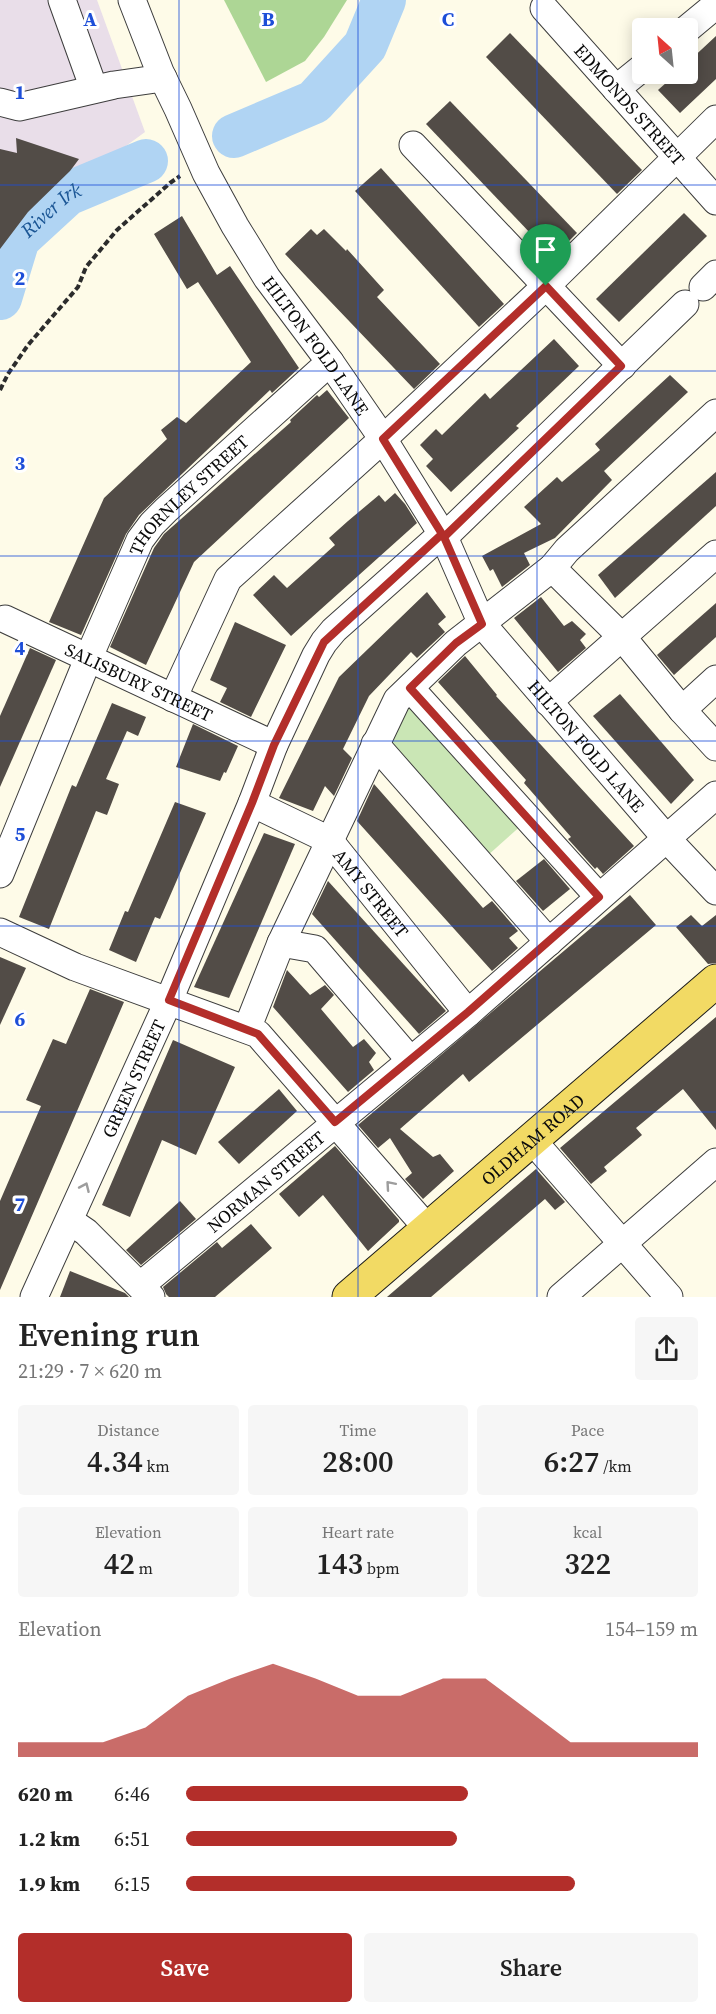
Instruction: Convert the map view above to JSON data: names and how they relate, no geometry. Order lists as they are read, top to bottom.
{
  "streets": {
    "main road": ["OLDHAM ROAD"],
    "street": [
      "EDMONDS STREET",
      "HILTON FOLD LANE",
      "THORNLEY STREET",
      "SALISBURY STREET",
      "AMY STREET",
      "GREEN STREET",
      "NORMAN STREET"
    ]
  },
  "crossings": [
    ["HILTON FOLD LANE", "THORNLEY STREET"],
    ["HILTON FOLD LANE", "GREEN STREET"],
    ["HILTON FOLD LANE", "NORMAN STREET"],
    ["THORNLEY STREET", "SALISBURY STREET"],
    ["SALISBURY STREET", "GREEN STREET"],
    ["AMY STREET", "GREEN STREET"],
    ["AMY STREET", "NORMAN STREET"]
  ],
  "water": ["River Irk"],
  "north": "top left",
  "page": {
    "heading": ["Evening run", "21:29 · 7 × 620 m"],
    "stats": [
      ["Distance", "4.34 km"],
      ["Time", "28:00"],
      ["Pace", "6:27 /km"],
      ["Elevation", "42 m"],
      ["Heart rate", "143 bpm"],
      ["kcal", "322"]
    ],
    "chart": ["Elevation", "154–159 m"],
    "list": [
      {
        "name": "620 m",
        "note": "6:46"
      },
      {
        "name": "1.2 km",
        "note": "6:51"
      },
      {
        "name": "1.9 km",
        "note": "6:15"
      }
    ],
    "buttons": ["Save", "Share"]
  },
  "grid": {
    "columns": ["A", "B", "C"],
    "rows": [
      "1",
      "2",
      "3",
      "4",
      "5",
      "6",
      "7"
    ]
  }
}
